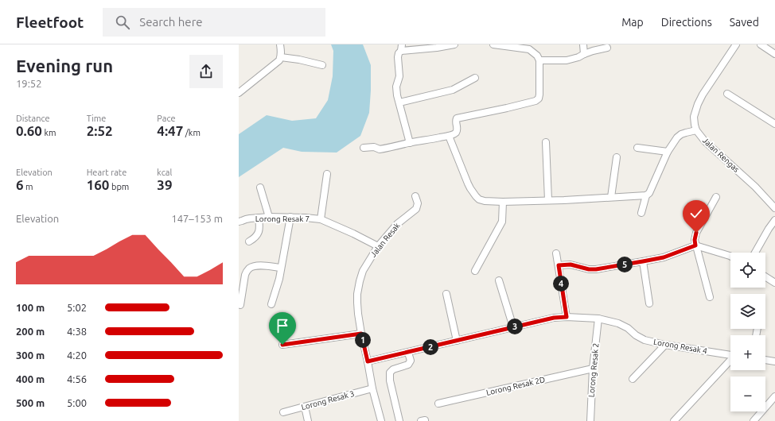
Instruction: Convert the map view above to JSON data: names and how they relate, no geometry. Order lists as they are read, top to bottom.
{
  "streets": {
    "street": [
      "Jalan Rengas",
      "Lorong Resak 7",
      "Jalan Resak",
      "Lorong Resak 4",
      "Lorong Resak 2",
      "Lorong Resak 2D",
      "Lorong Resak 3"
    ]
  },
  "crossings": [
    ["Lorong Resak 7", "Jalan Resak"],
    ["Jalan Resak", "Lorong Resak 4"],
    ["Jalan Resak", "Lorong Resak 3"],
    ["Lorong Resak 4", "Lorong Resak 2"],
    ["Lorong Resak 2", "Lorong Resak 2D"]
  ],
  "page": {
    "header": "Fleetfoot",
    "search": "Search here",
    "nav": ["Map", "Directions", "Saved"],
    "heading": ["Evening run", "19:52"],
    "stats": [
      ["Distance", "0.60 km"],
      ["Time", "2:52"],
      ["Pace", "4:47 /km"],
      ["Elevation", "6 m"],
      ["Heart rate", "160 bpm"],
      ["kcal", "39"]
    ],
    "chart": ["Elevation", "147–153 m"],
    "map_buttons": ["+", "−"],
    "pins": [
      "5",
      "4",
      "3",
      "1",
      "2"
    ],
    "list": [
      {
        "name": "100 m",
        "note": "5:02"
      },
      {
        "name": "200 m",
        "note": "4:38"
      },
      {
        "name": "300 m",
        "note": "4:20"
      },
      {
        "name": "400 m",
        "note": "4:56"
      },
      {
        "name": "500 m",
        "note": "5:00"
      }
    ]
  }
}
